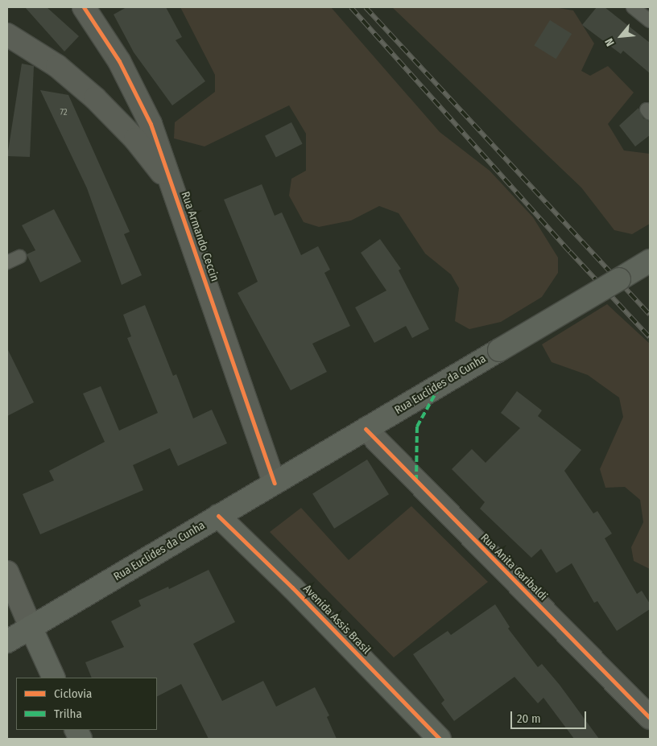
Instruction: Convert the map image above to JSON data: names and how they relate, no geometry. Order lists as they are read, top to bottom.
{
  "streets": {
    "main road": ["Rua Euclides da Cunha", "Avenida Assis Brasil"],
    "street": ["Rua Armando Ceccin", "Rua Anita Garibaldi"]
  },
  "crossings": [
    ["Rua Armando Ceccin", "Rua Euclides da Cunha"],
    ["Rua Euclides da Cunha", "Rua Anita Garibaldi"],
    ["Rua Euclides da Cunha", "Avenida Assis Brasil"]
  ],
  "house_numbers": ["72"],
  "legend": ["Ciclovia", "Trilha"],
  "scale_bar": "20 m",
  "north": "bottom left"
}
